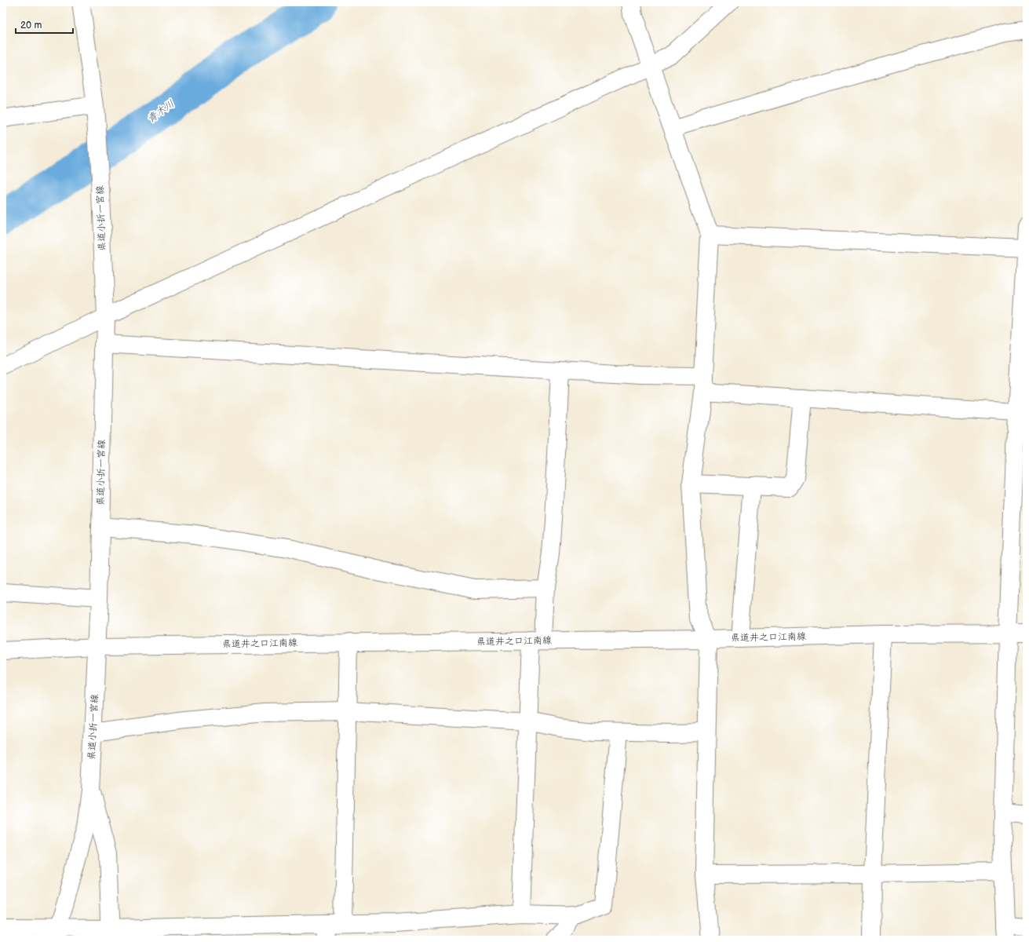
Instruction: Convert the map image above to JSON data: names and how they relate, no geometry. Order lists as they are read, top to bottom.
{
  "streets": {
    "street": ["県道小折一宮線", "県道井之口江南線"]
  },
  "crossings": [
    ["県道小折一宮線", "県道井之口江南線"]
  ],
  "water": ["青木川"],
  "scale_bar": "20 m"
}
